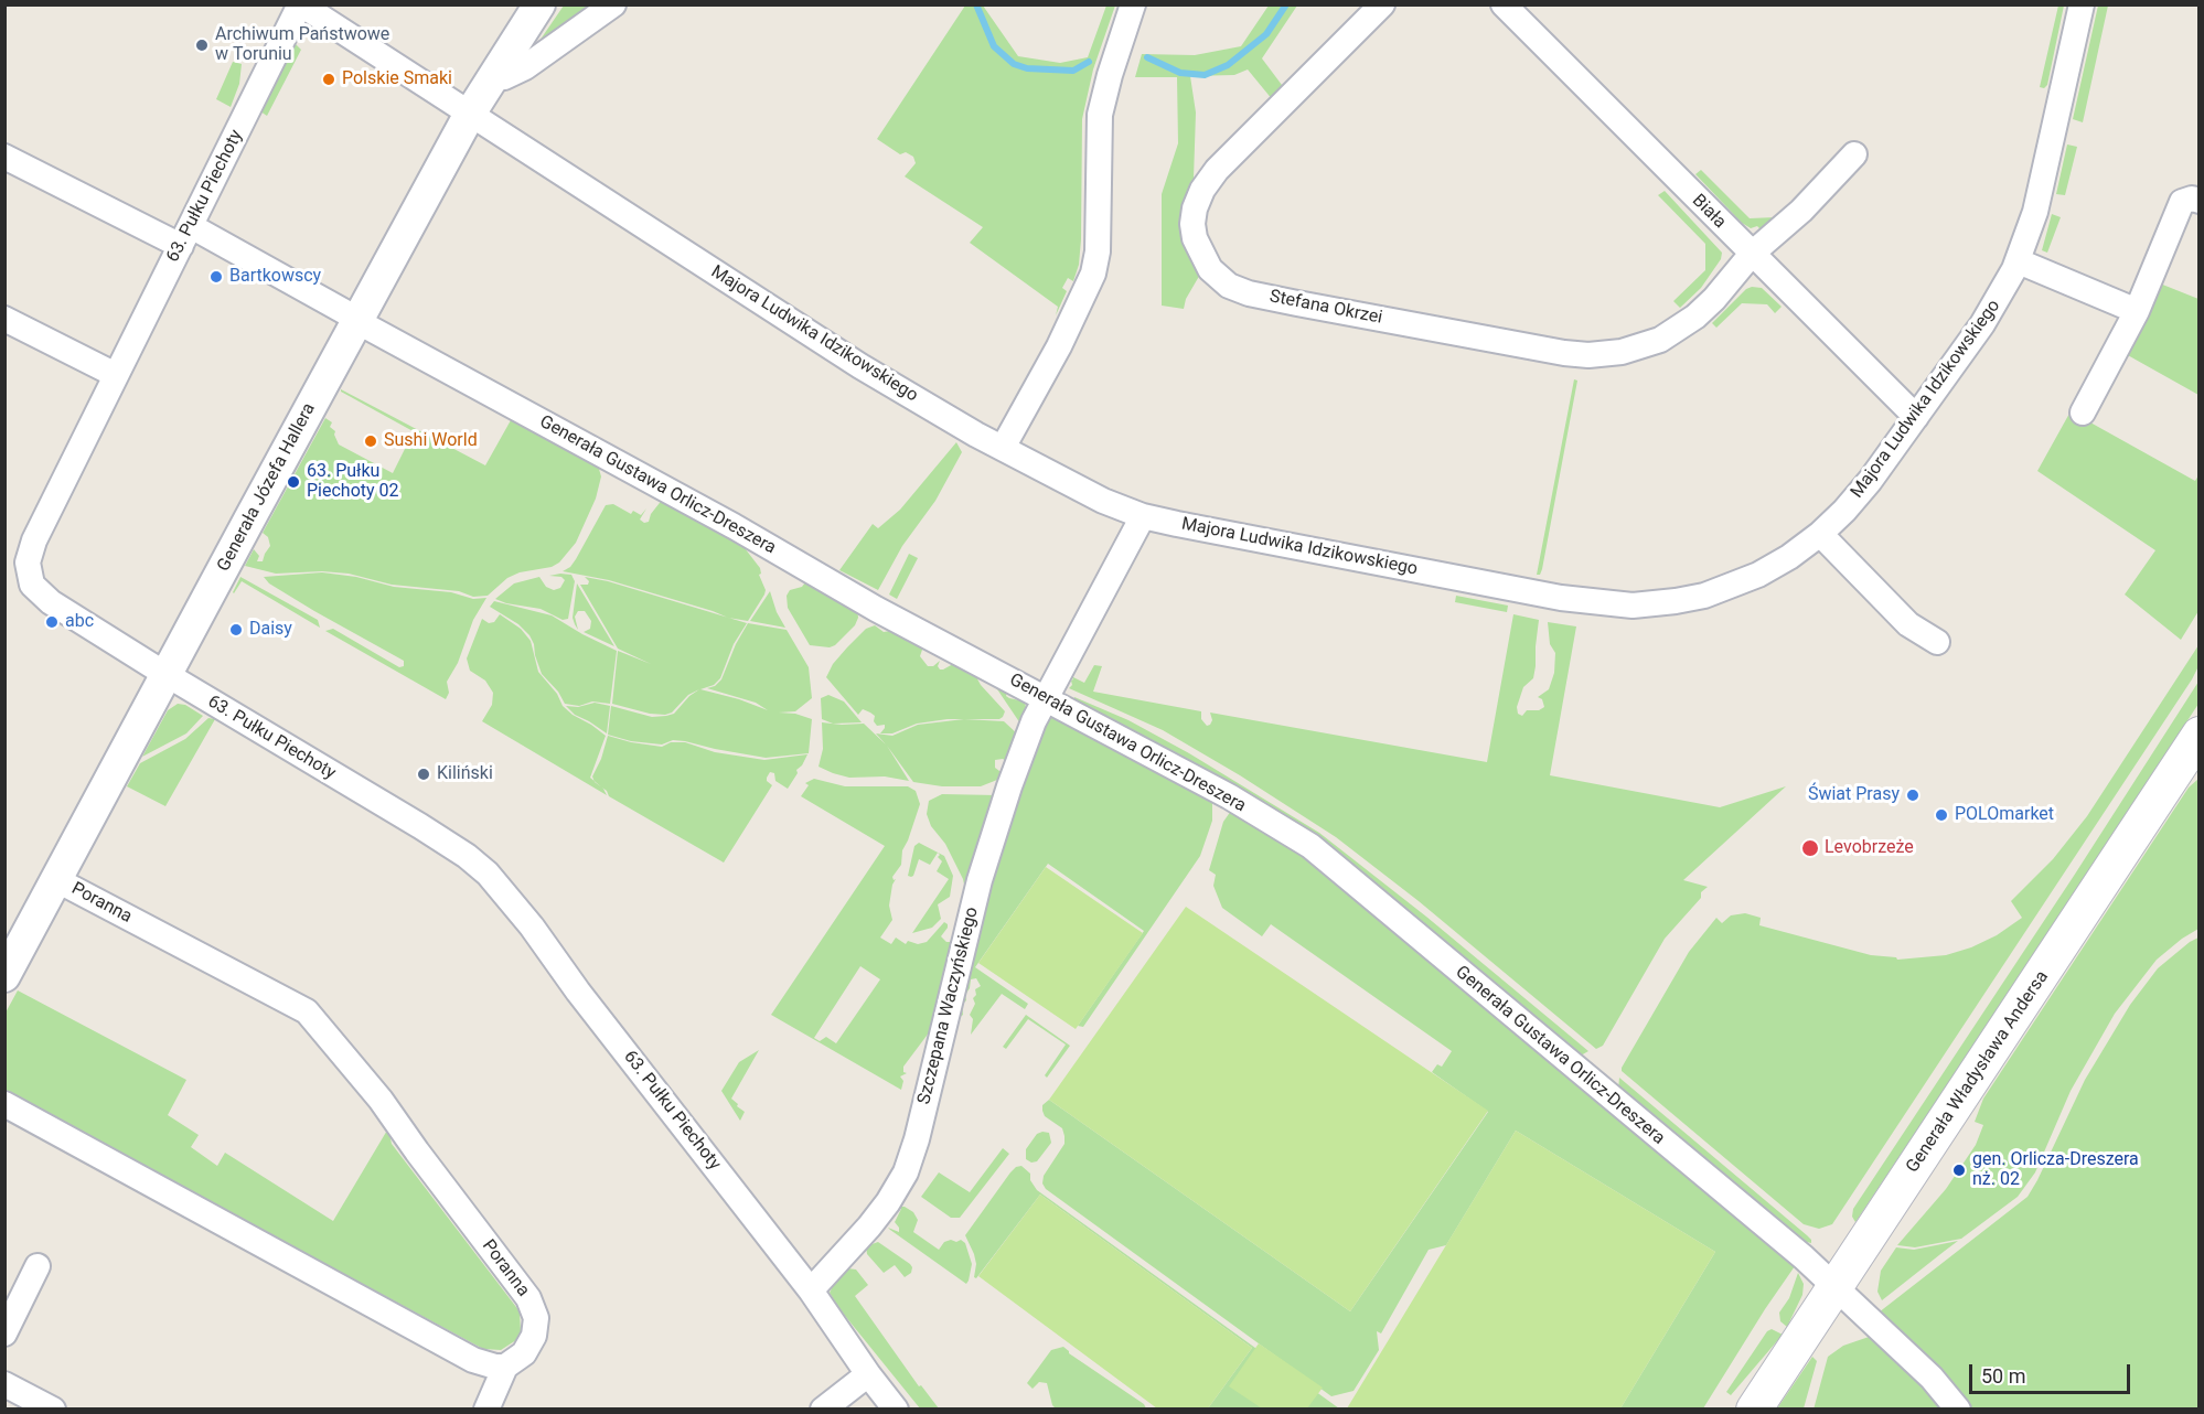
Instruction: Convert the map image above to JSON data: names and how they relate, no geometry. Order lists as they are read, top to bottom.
{
  "streets": {
    "main road": ["Generała Władysława Andersa"],
    "street": [
      "63. Pułku Piechoty",
      "Biała",
      "Stefana Okrzei",
      "Majora Ludwika Idzikowskiego",
      "Generała Gustawa Orlicz-Dreszera",
      "Generała Józefa Hallera",
      "Poranna",
      "Szczepana Waczyńskiego"
    ]
  },
  "crossings": [
    ["63. Pułku Piechoty", "Majora Ludwika Idzikowskiego"],
    ["63. Pułku Piechoty", "Generała Gustawa Orlicz-Dreszera"],
    ["63. Pułku Piechoty", "Generała Józefa Hallera"],
    ["63. Pułku Piechoty", "Szczepana Waczyńskiego"],
    ["Biała", "Stefana Okrzei"],
    ["Biała", "Majora Ludwika Idzikowskiego"],
    ["Majora Ludwika Idzikowskiego", "Generała Józefa Hallera"],
    ["Majora Ludwika Idzikowskiego", "Szczepana Waczyńskiego"],
    ["Generała Gustawa Orlicz-Dreszera", "Generała Józefa Hallera"],
    ["Generała Gustawa Orlicz-Dreszera", "Szczepana Waczyńskiego"],
    ["Generała Gustawa Orlicz-Dreszera", "Generała Władysława Andersa"],
    ["Generała Józefa Hallera", "Poranna"]
  ],
  "places": [
    "Archiwum Państwowe w Toruniu",
    "Polskie Smaki",
    "Bartkowscy",
    "Sushi World",
    "63. Pułku Piechoty 02",
    "abc",
    "Daisy",
    "Kiliński",
    "Świat Prasy",
    "POLOmarket",
    "Levobrzeże",
    "gen. Orlicza-Dreszera nż. 02"
  ],
  "scale_bar": "50 m"
}
